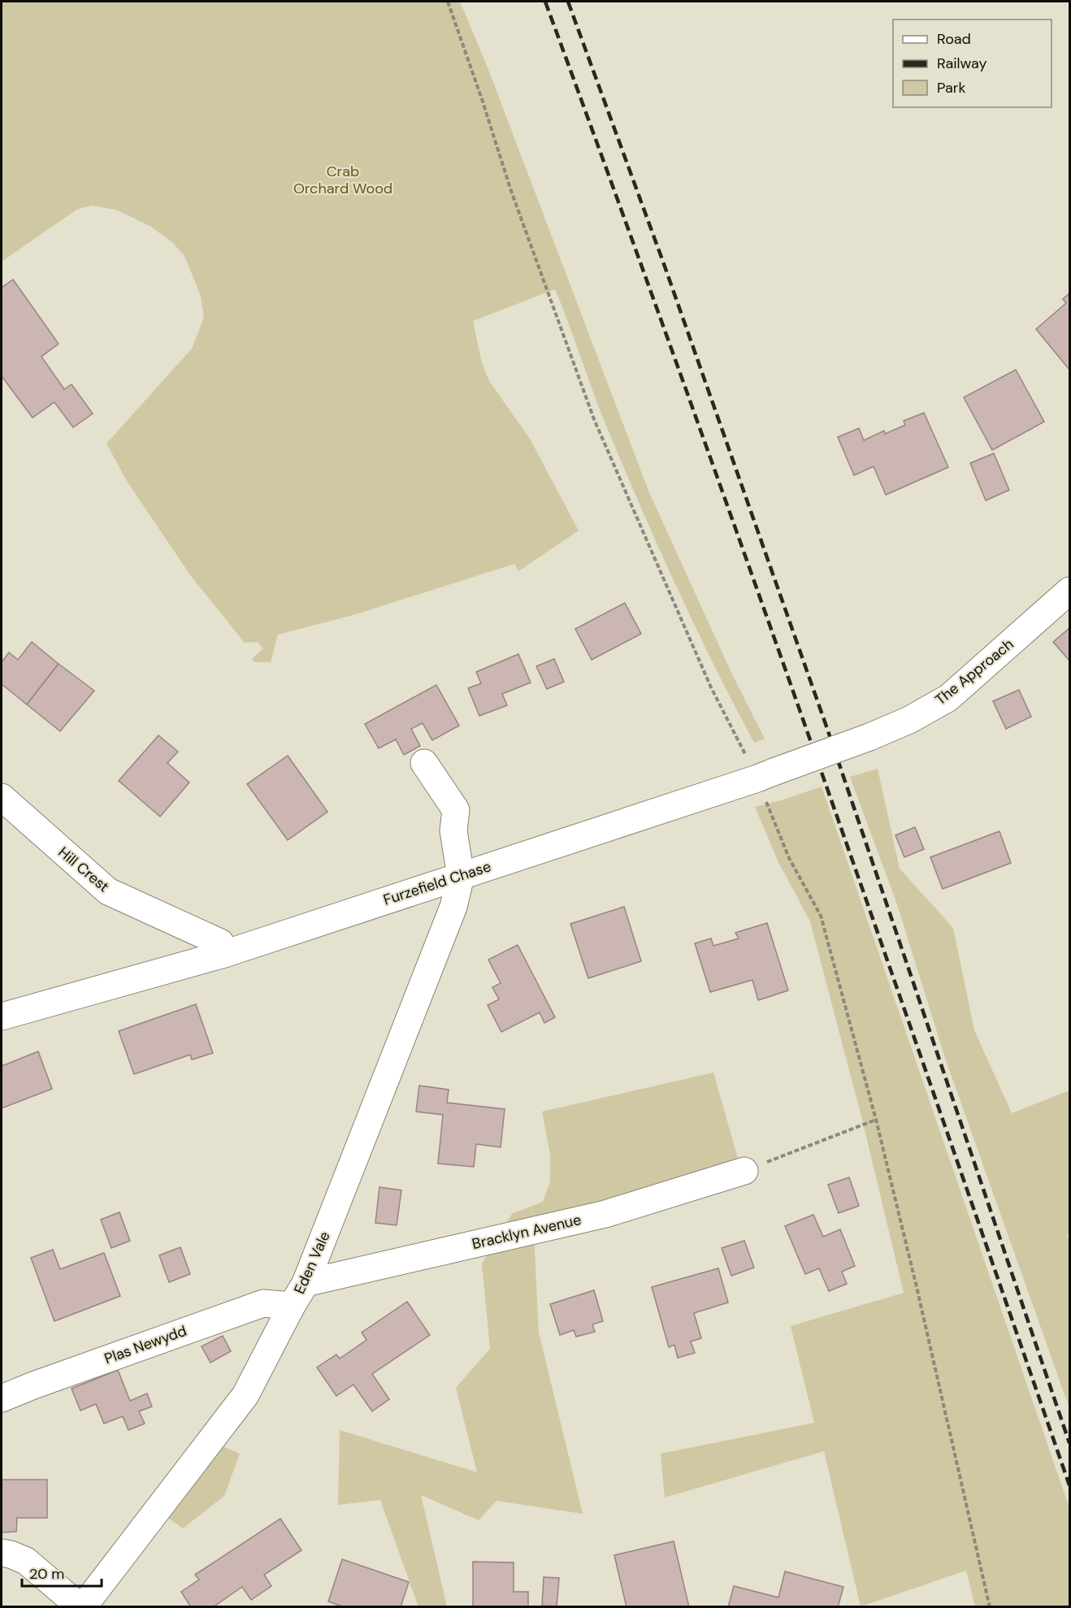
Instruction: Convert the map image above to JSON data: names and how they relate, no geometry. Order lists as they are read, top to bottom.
{
  "streets": {
    "street": [
      "The Approach",
      "Hill Crest",
      "Furzefield Chase",
      "Bracklyn Avenue",
      "Eden Vale",
      "Plas Newydd"
    ]
  },
  "crossings": [
    ["The Approach", "Furzefield Chase"],
    ["Hill Crest", "Furzefield Chase"],
    ["Furzefield Chase", "Eden Vale"],
    ["Bracklyn Avenue", "Eden Vale"],
    ["Eden Vale", "Plas Newydd"]
  ],
  "parks": ["Crab Orchard Wood"],
  "legend": ["Road", "Railway", "Park"],
  "scale_bar": "20 m"
}
